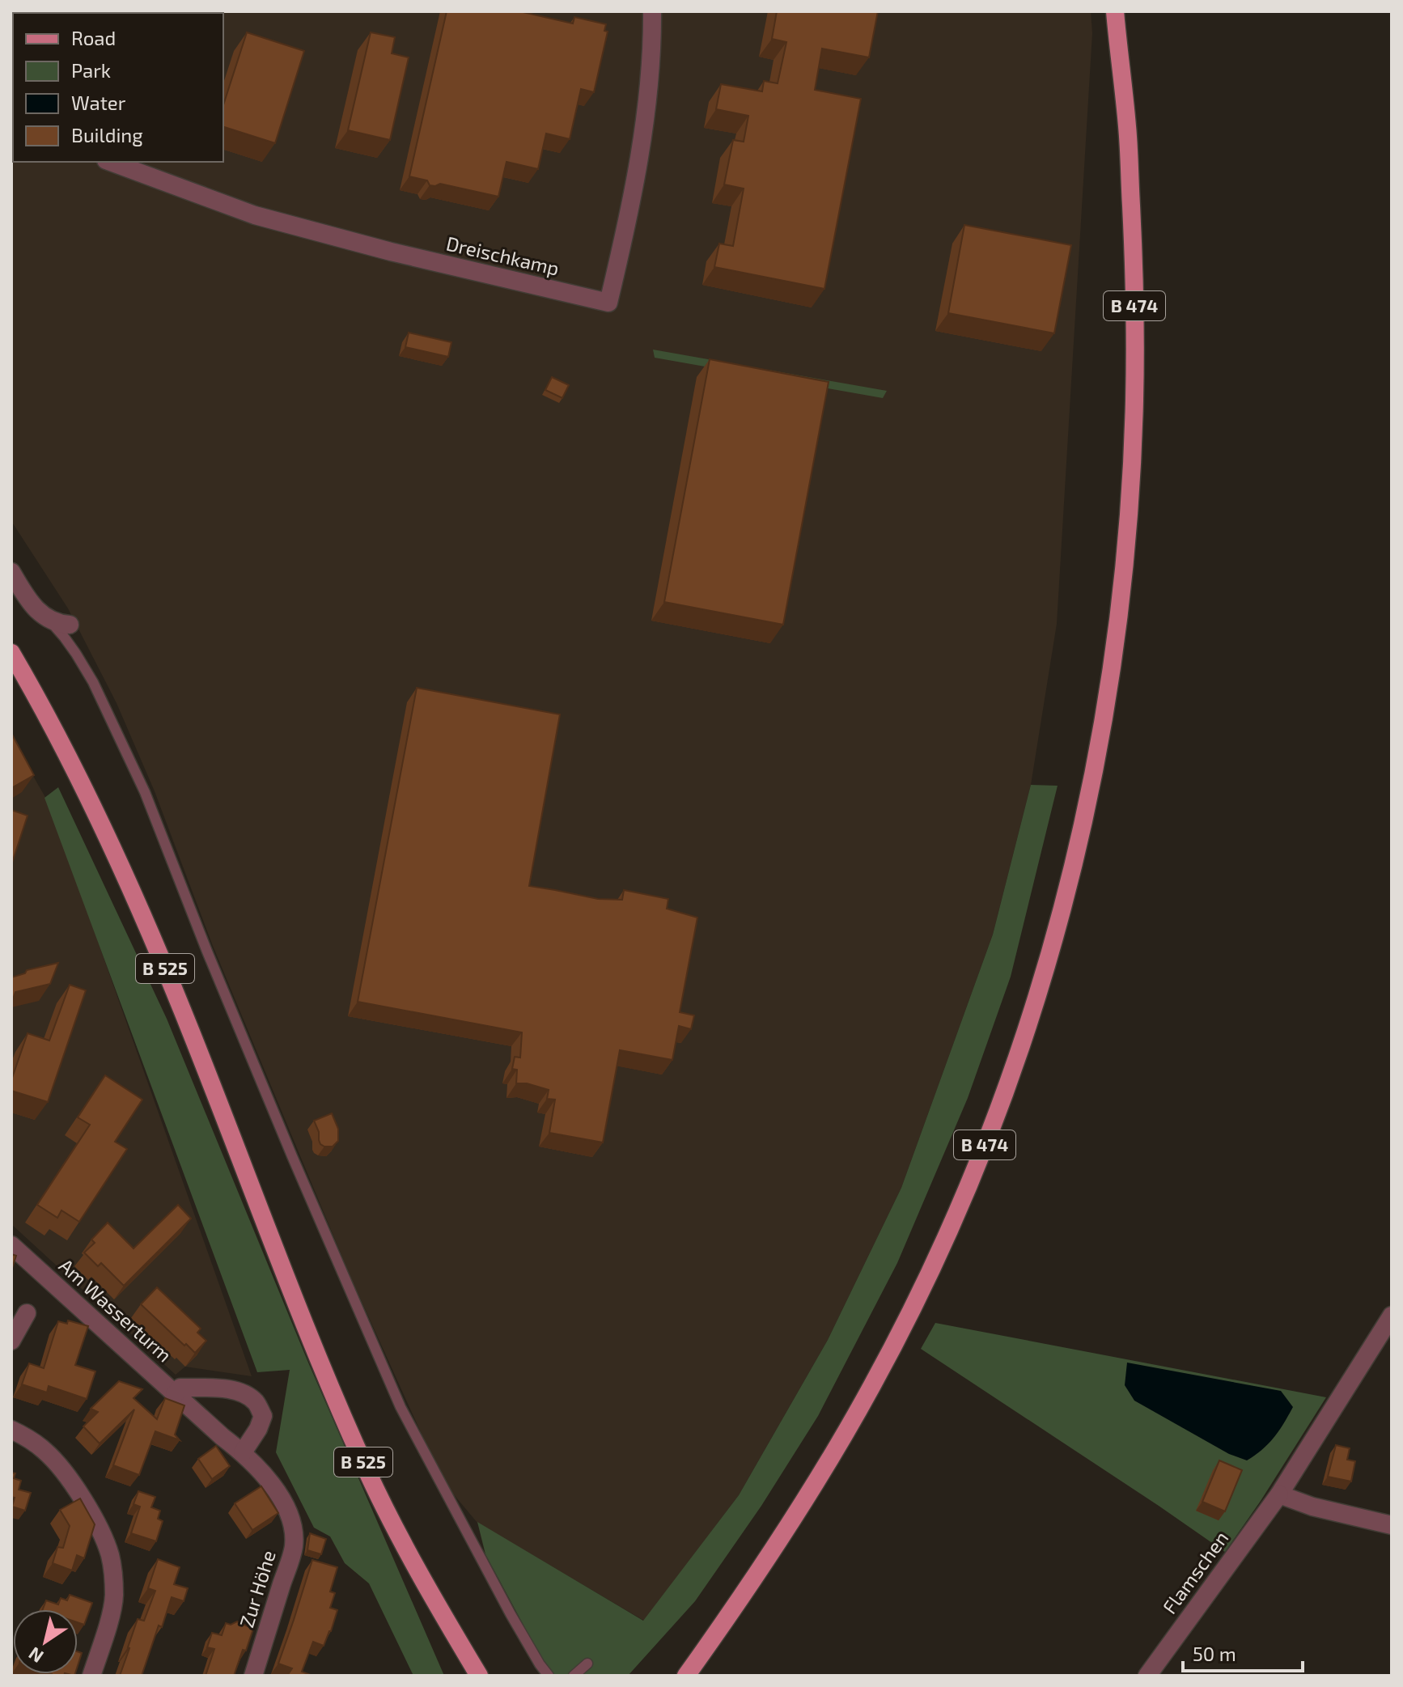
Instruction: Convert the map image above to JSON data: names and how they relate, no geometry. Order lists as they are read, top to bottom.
{
  "streets": {
    "main road": ["B 474", "B 525"],
    "street": [
      "Dreischkamp",
      "Am Wasserturm",
      "Flamschen",
      "Zur Höhe"
    ]
  },
  "crossings": [
    ["Am Wasserturm", "Zur Höhe"]
  ],
  "legend": [
    "Road",
    "Park",
    "Water",
    "Building"
  ],
  "scale_bar": "50 m",
  "north": "bottom left"
}
